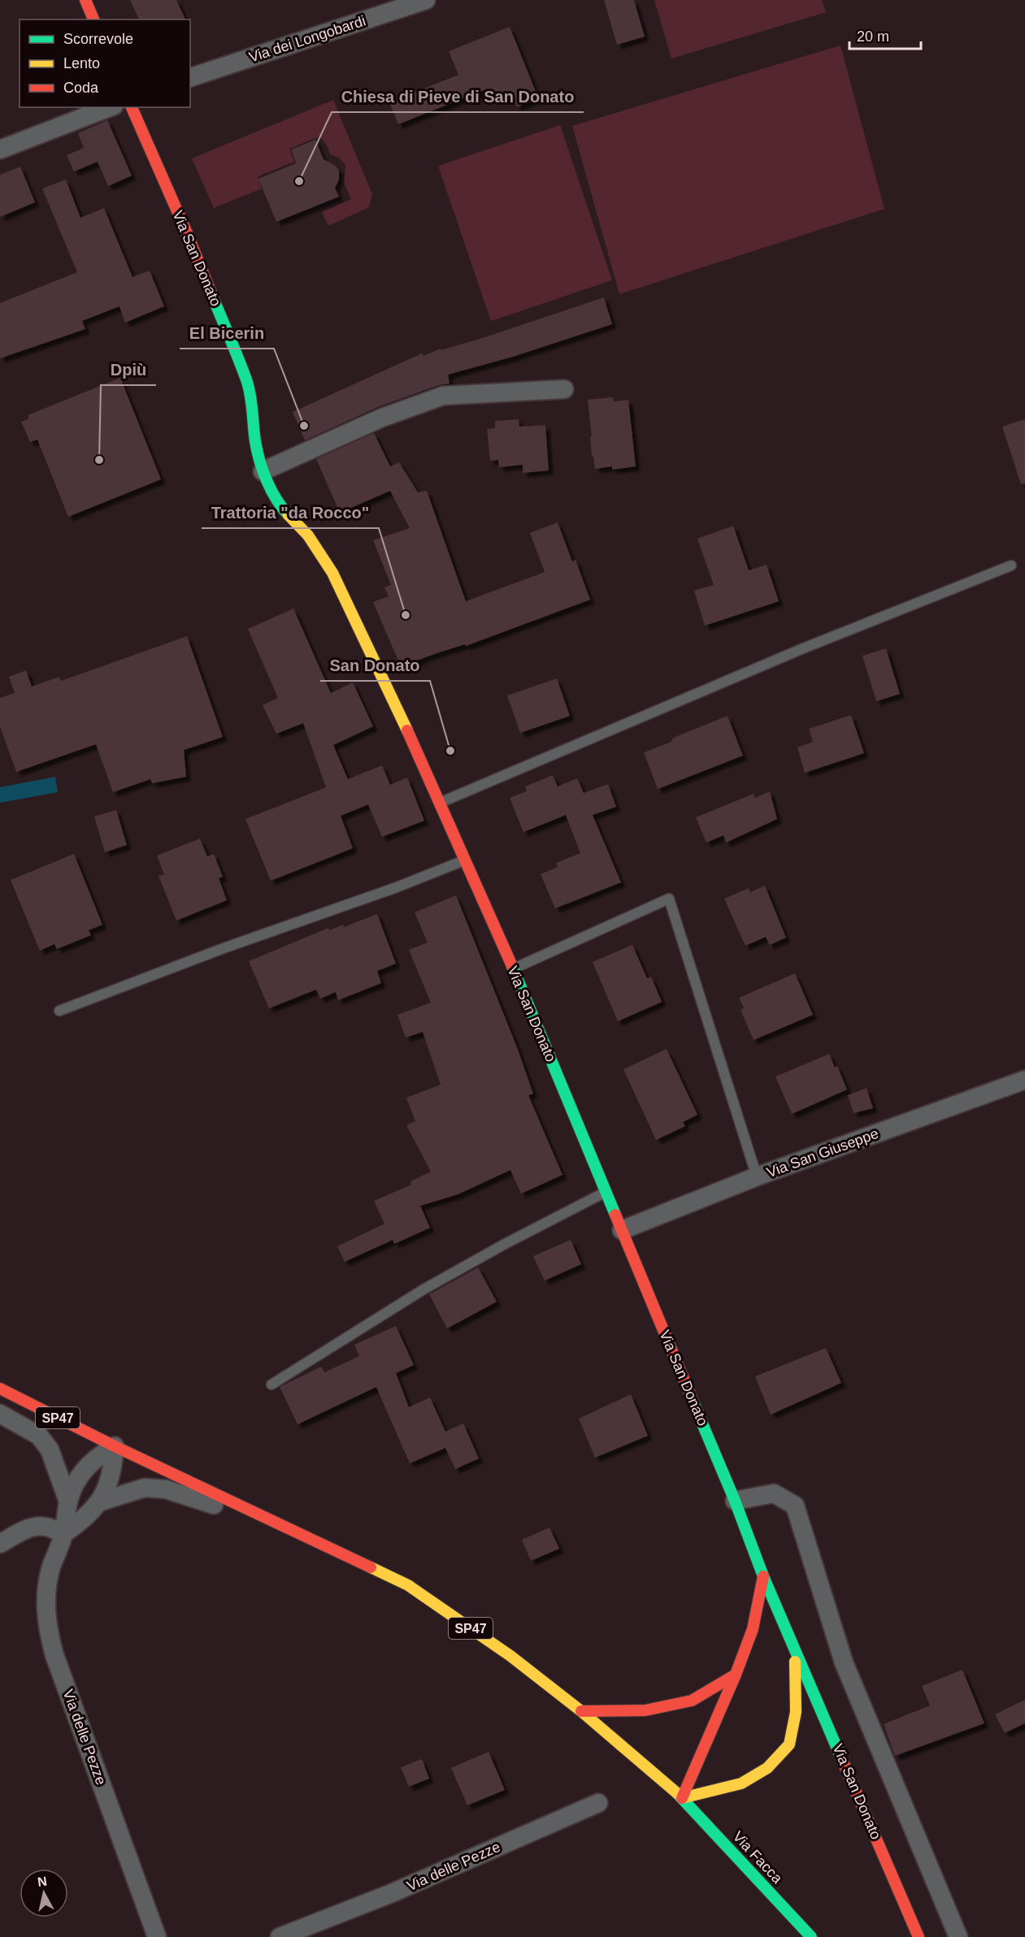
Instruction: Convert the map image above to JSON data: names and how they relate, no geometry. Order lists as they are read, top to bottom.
{
  "streets": {
    "street": [
      "Via dei Longobardi",
      "Via San Donato",
      "Via San Giuseppe",
      "SP47",
      "Via delle Pezze",
      "Via Facca"
    ]
  },
  "crossings": [
    ["Via San Donato", "Via San Giuseppe"],
    ["Via San Donato", "SP47"],
    ["Via San Donato", "Via Facca"],
    ["SP47", "Via Facca"]
  ],
  "places": [
    "Chiesa di Pieve di San Donato",
    "El Bicerin",
    "Dpiù",
    "Trattoria \"da Rocco\"",
    "San Donato"
  ],
  "legend": ["Scorrevole", "Lento", "Coda"],
  "scale_bar": "20 m",
  "north": "top"
}
